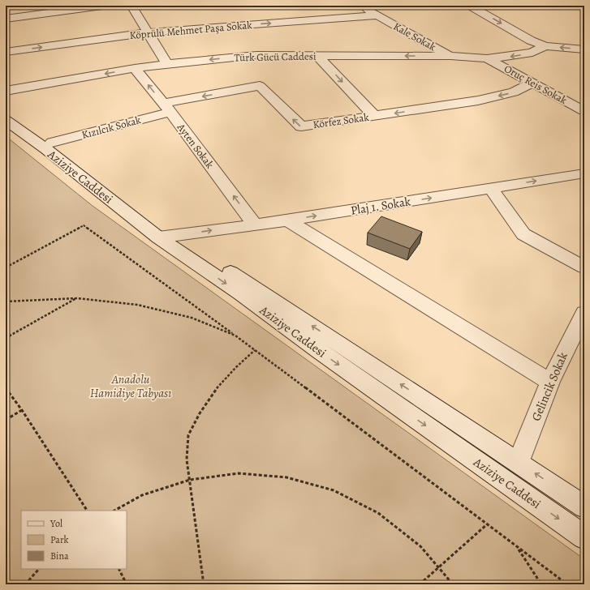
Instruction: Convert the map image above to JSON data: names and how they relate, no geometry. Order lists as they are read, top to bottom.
{
  "streets": {
    "street": [
      "Köprülü Mehmet Paşa Sokak",
      "Kale Sokak",
      "Türk Gücü Caddesi",
      "Oruç Reis Sokak",
      "Körfez Sokak",
      "Kızılcık Sokak",
      "Ayten Sokak",
      "Aziziye Caddesi",
      "Plaj 1. Sokak",
      "Gelincik Sokak"
    ]
  },
  "crossings": [
    ["Köprülü Mehmet Paşa Sokak", "Kale Sokak"],
    ["Kale Sokak", "Türk Gücü Caddesi"],
    ["Türk Gücü Caddesi", "Oruç Reis Sokak"],
    ["Türk Gücü Caddesi", "Ayten Sokak"],
    ["Oruç Reis Sokak", "Körfez Sokak"],
    ["Körfez Sokak", "Kızılcık Sokak"],
    ["Körfez Sokak", "Ayten Sokak"],
    ["Kızılcık Sokak", "Ayten Sokak"],
    ["Kızılcık Sokak", "Aziziye Caddesi"],
    ["Ayten Sokak", "Plaj 1. Sokak"],
    ["Aziziye Caddesi", "Plaj 1. Sokak"],
    ["Aziziye Caddesi", "Gelincik Sokak"]
  ],
  "one_way": [
    "Köprülü Mehmet Paşa Sokak",
    "Türk Gücü Caddesi",
    "Körfez Sokak",
    "Plaj 1. Sokak"
  ],
  "parks": ["Anadolu Hamidiye Tabyası"],
  "legend": ["Yol", "Park", "Bina"]
}
